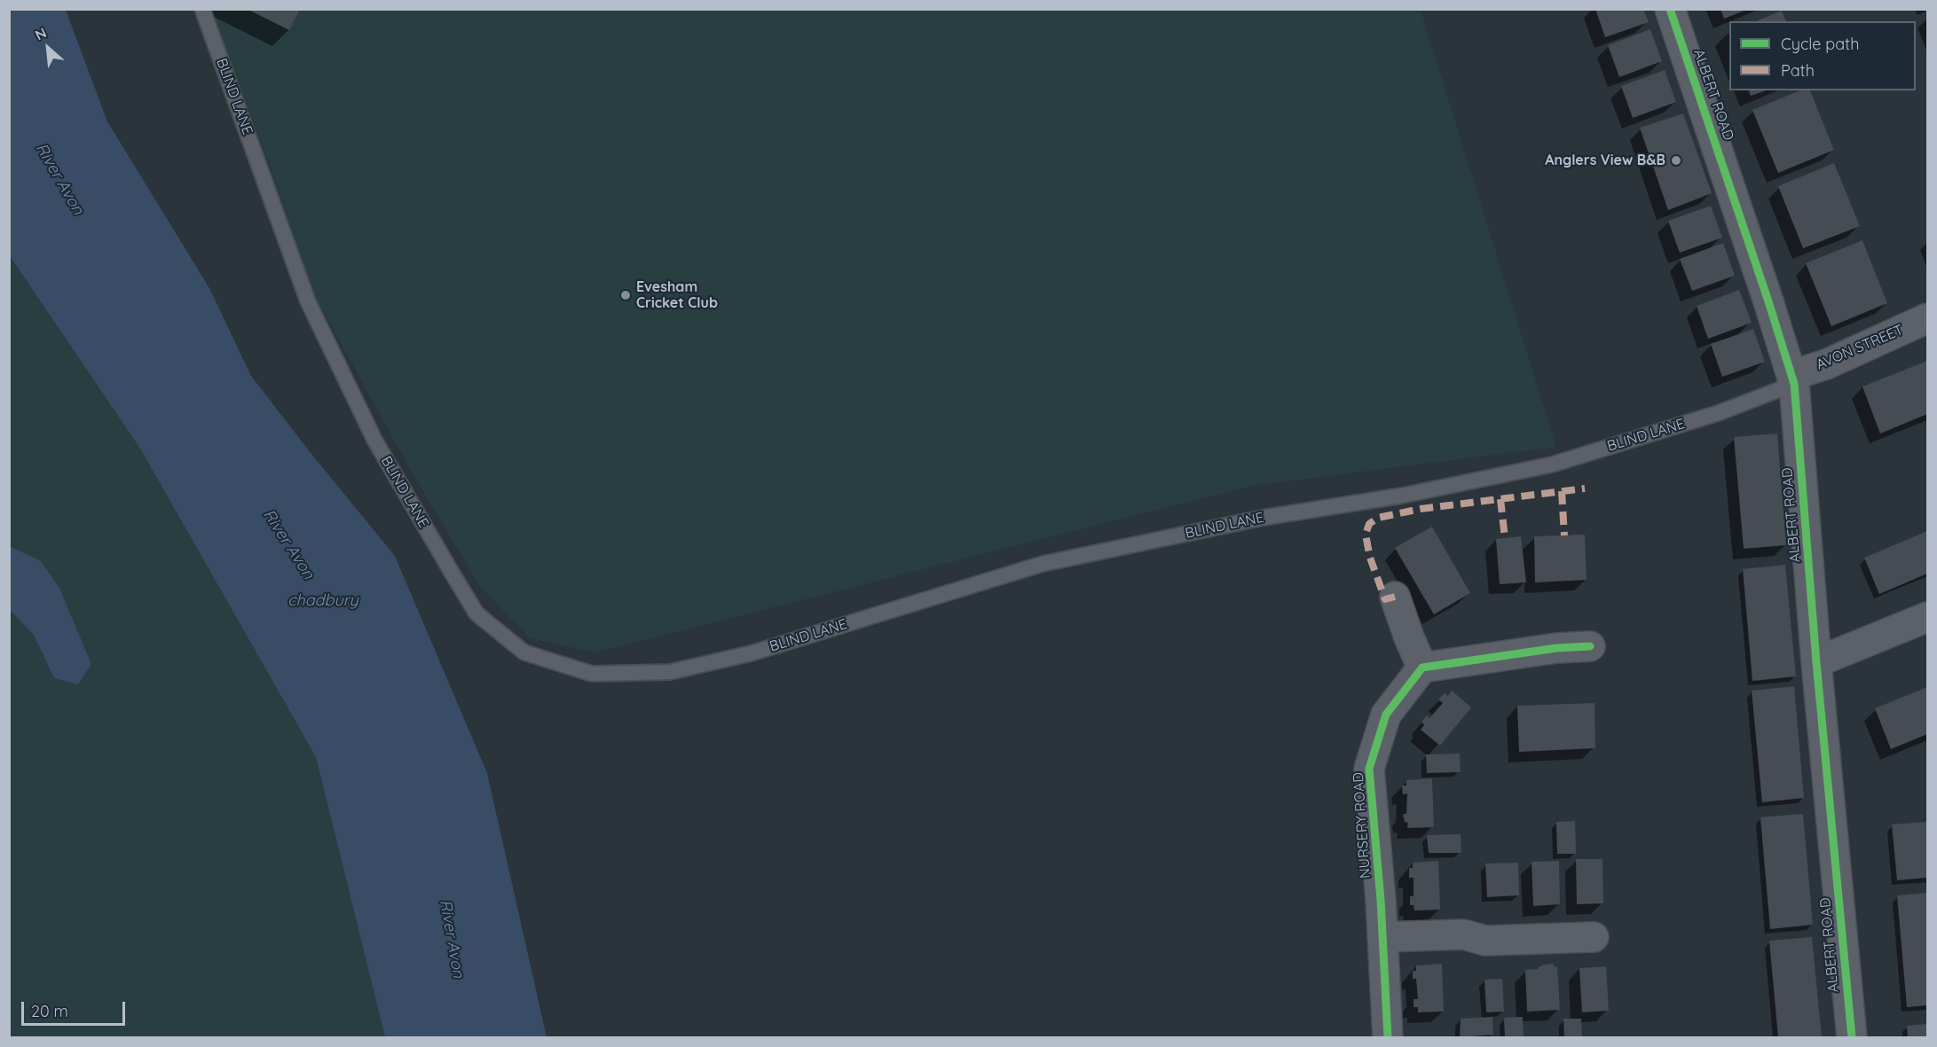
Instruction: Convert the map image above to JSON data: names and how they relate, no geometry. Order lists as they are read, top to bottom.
{
  "streets": {
    "street": ["ALBERT ROAD", "AVON STREET", "NURSERY ROAD"],
    "lane": ["BLIND LANE"]
  },
  "crossings": [
    ["ALBERT ROAD", "BLIND LANE"],
    ["ALBERT ROAD", "AVON STREET"],
    ["BLIND LANE", "AVON STREET"]
  ],
  "water": ["River Avon", "chadbury"],
  "places": ["Anglers View B&B", "Evesham Cricket Club"],
  "legend": ["Cycle path", "Path"],
  "scale_bar": "20 m",
  "north": "top left"
}
